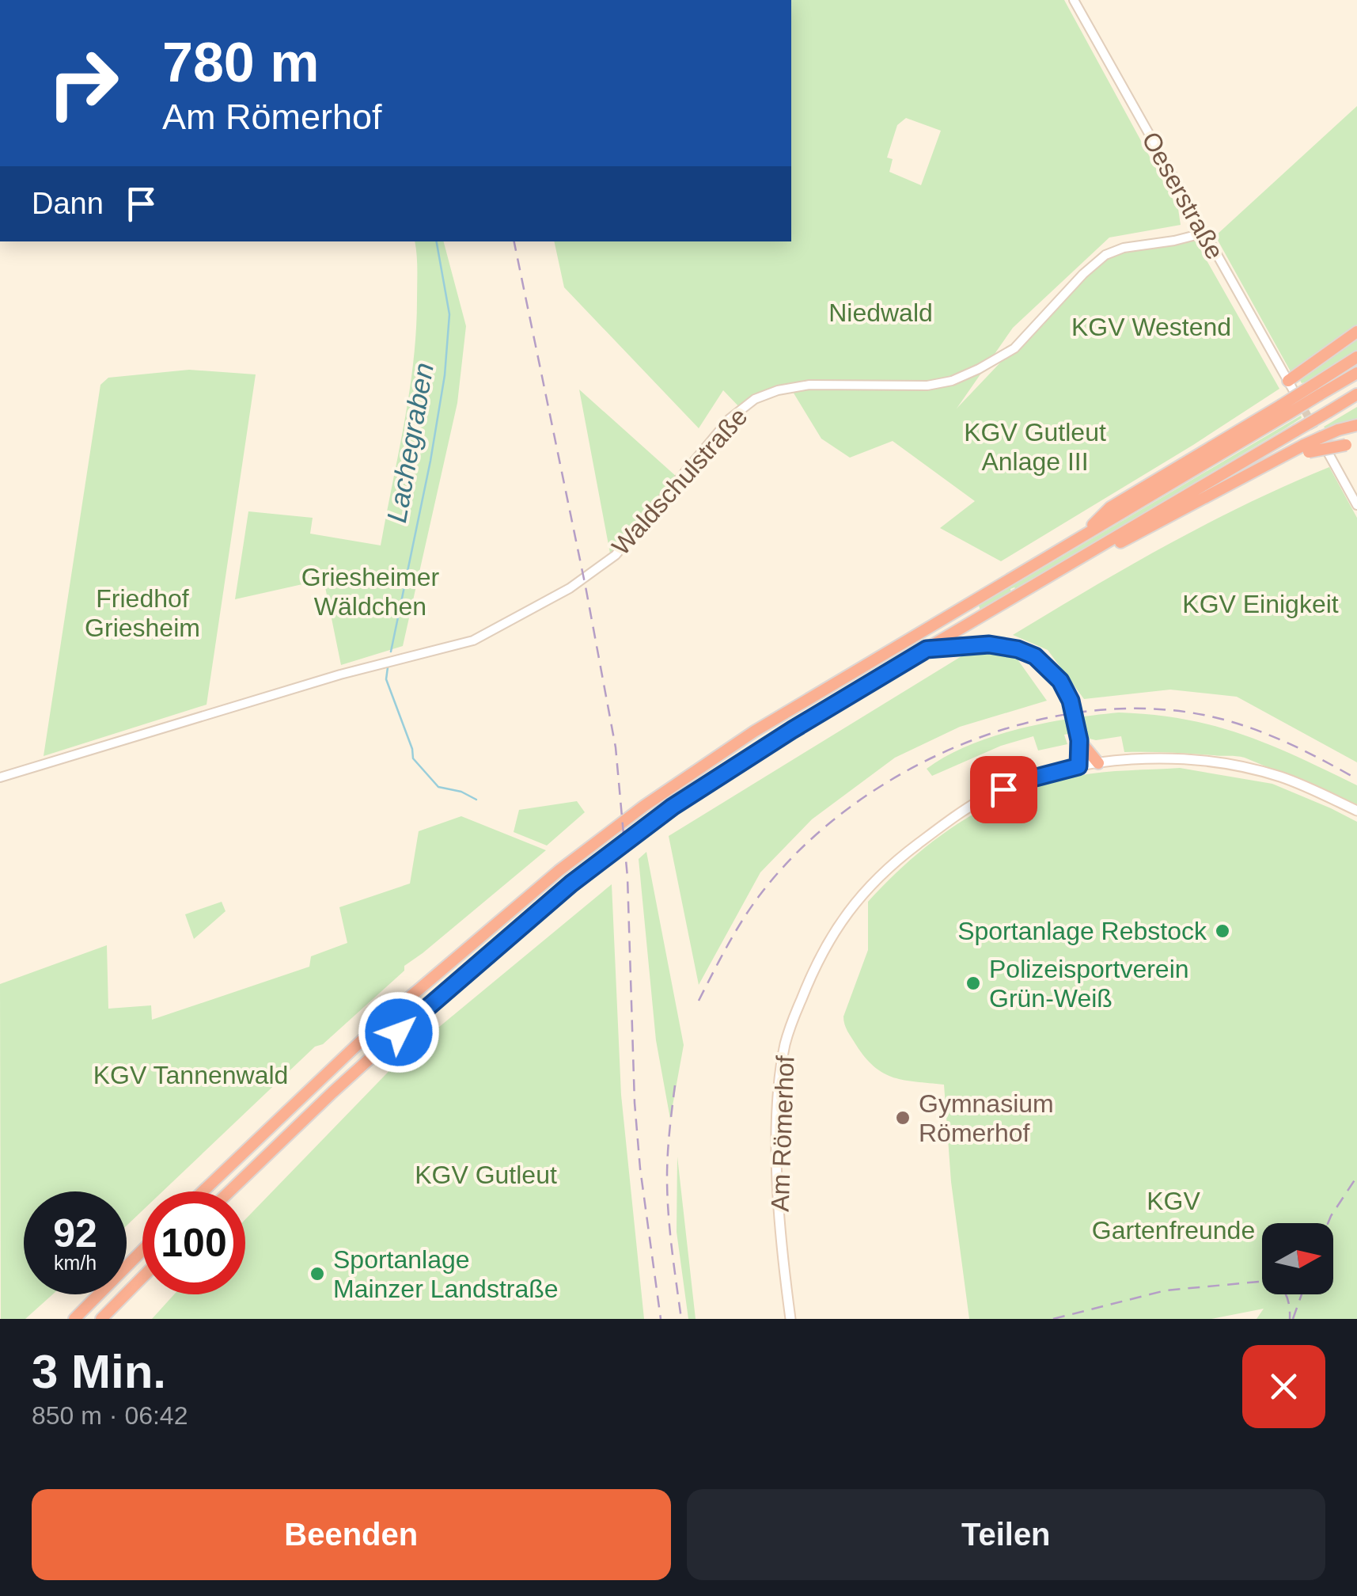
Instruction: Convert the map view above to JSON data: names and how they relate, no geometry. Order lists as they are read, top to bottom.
{
  "streets": {
    "main road": ["Am Römerhof"],
    "street": ["Oeserstraße", "Waldschulstraße"]
  },
  "crossings": [
    ["Oeserstraße", "Waldschulstraße"]
  ],
  "water": ["Lachegraben"],
  "parks": [
    "Niedwald",
    "KGV Westend",
    "KGV Gutleut Anlage III",
    "Griesheimer Wäldchen",
    "Friedhof Griesheim",
    "KGV Einigkeit",
    "KGV Tannenwald",
    "KGV Gutleut",
    "KGV Gartenfreunde"
  ],
  "places": [
    "Sportanlage Rebstock",
    "Polizeisportverein Grün-Weiß",
    "Gymnasium Römerhof",
    "Sportanlage Mainzer Landstraße"
  ],
  "north": "right",
  "page": {
    "turn": ["780 m", "Am Römerhof"],
    "then": "Dann",
    "speed": "92 km/h",
    "limit": "100",
    "heading": ["3 Min.", "850 m · 06:42"],
    "buttons": ["Beenden", "Teilen"]
  }
}
